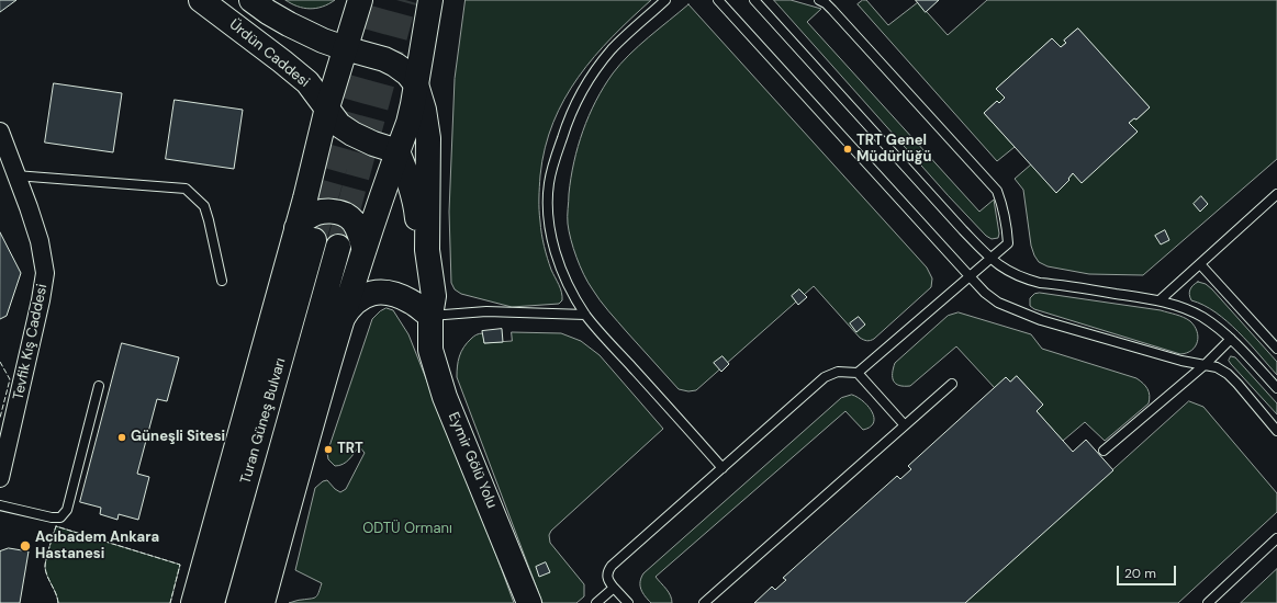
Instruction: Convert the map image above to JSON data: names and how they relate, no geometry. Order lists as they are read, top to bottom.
{
  "streets": {
    "main road": ["Ürdün Caddesi", "Turan Güneş Bulvarı", "Eymir Gölü Yolu"],
    "street": ["Tevfik Kış Caddesi"]
  },
  "crossings": [
    ["Ürdün Caddesi", "Eymir Gölü Yolu"]
  ],
  "parks": ["ODTÜ Ormanı"],
  "places": [
    "TRT Genel Müdürlüğü",
    "Güneşli Sitesi",
    "TRT",
    "Acıbadem Ankara Hastanesi"
  ],
  "scale_bar": "20 m"
}
